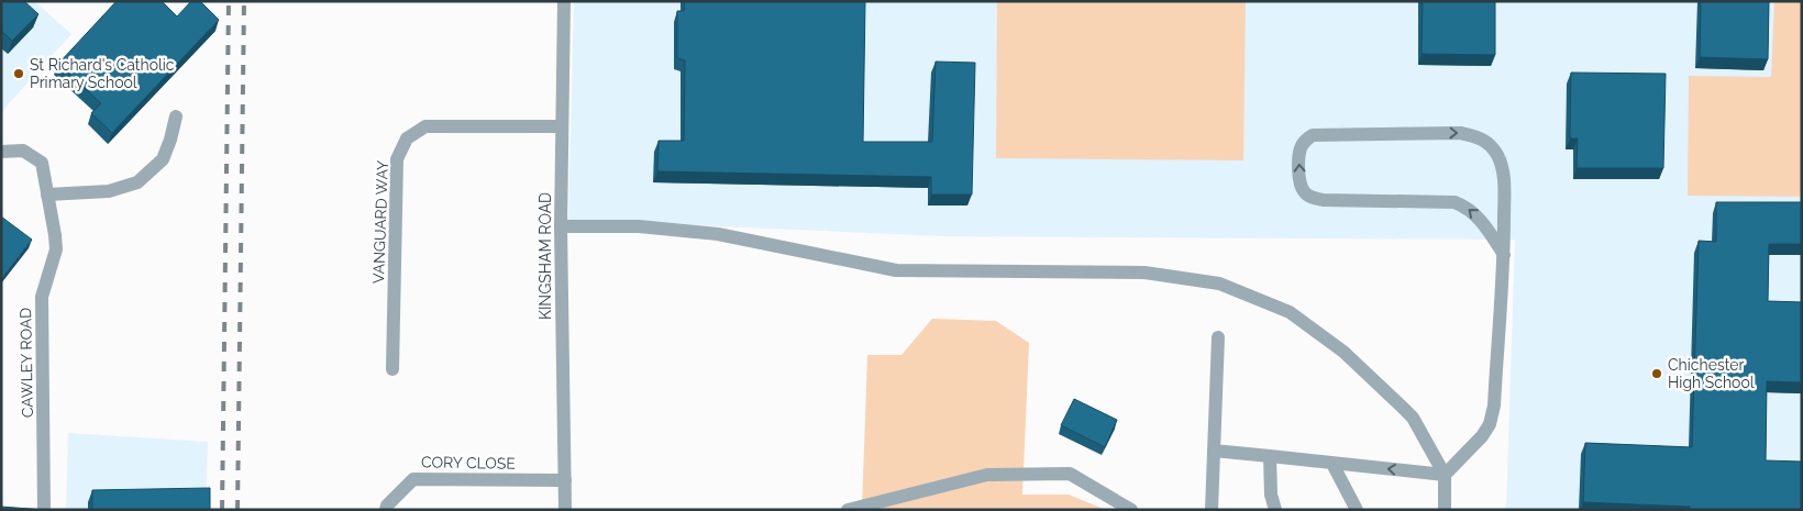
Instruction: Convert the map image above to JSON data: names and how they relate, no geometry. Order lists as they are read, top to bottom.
{
  "streets": {
    "street": [
      "VANGUARD WAY",
      "KINGSHAM ROAD",
      "CAWLEY ROAD",
      "CORY CLOSE"
    ]
  },
  "crossings": [
    ["VANGUARD WAY", "KINGSHAM ROAD"],
    ["KINGSHAM ROAD", "CORY CLOSE"]
  ],
  "places": ["St Richard's Catholic Primary School", "Chichester High School"]
}
